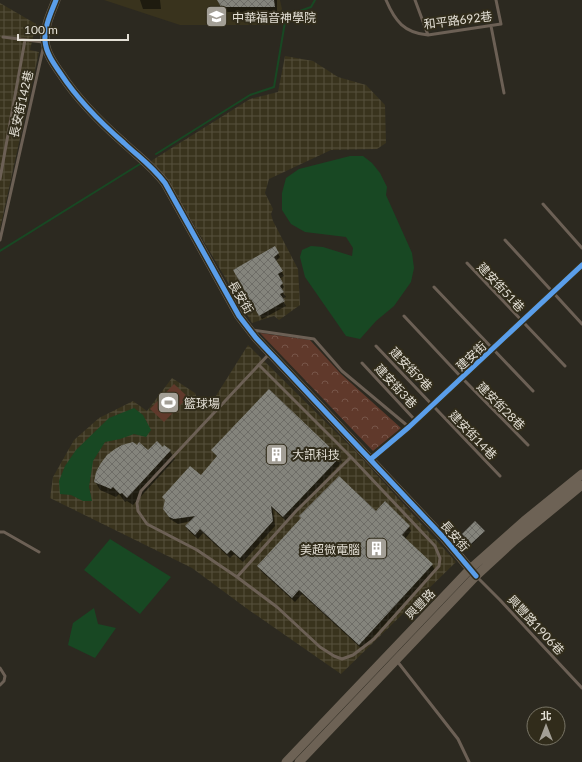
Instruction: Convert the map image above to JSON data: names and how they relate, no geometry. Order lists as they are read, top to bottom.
{
  "streets": {
    "main road": ["長安街", "興豐路"],
    "street": ["建安街"],
    "lane": [
      "和平路692巷",
      "長安街142巷",
      "建安街51巷",
      "建安街9巷",
      "建安街3巷",
      "建安街28巷",
      "建安街14巷",
      "興豐路1906巷"
    ]
  },
  "crossings": [
    ["長安街142巷", "長安街"],
    ["建安街51巷", "建安街"],
    ["長安街", "建安街"],
    ["長安街", "興豐路"],
    ["長安街", "興豐路1906巷"],
    ["建安街", "建安街9巷"],
    ["建安街", "建安街3巷"],
    ["建安街", "建安街28巷"],
    ["建安街", "建安街14巷"],
    ["建安街9巷", "建安街14巷"],
    ["興豐路", "興豐路1906巷"]
  ],
  "places": {
    "school or university": ["中華福音神學院"],
    "sports": ["籃球場"],
    "building": ["大訊科技", "美超微電腦"]
  },
  "scale_bar": "100 m",
  "north": "top"
}
